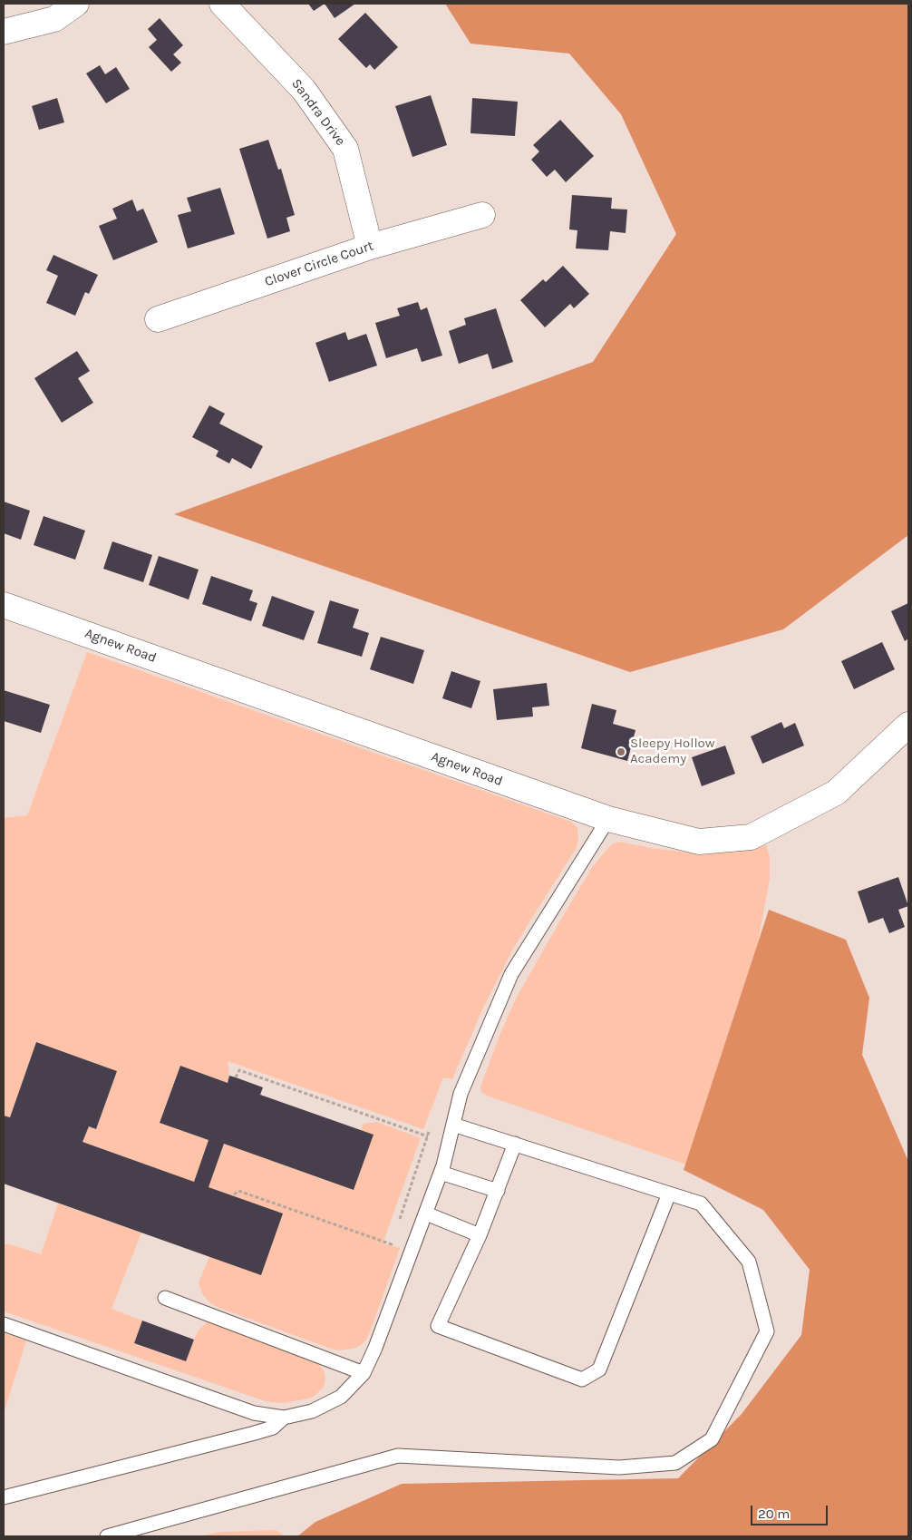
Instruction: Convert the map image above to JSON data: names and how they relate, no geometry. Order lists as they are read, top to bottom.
{
  "streets": {
    "street": ["Sandra Drive", "Clover Circle Court", "Agnew Road"]
  },
  "crossings": [
    ["Sandra Drive", "Clover Circle Court"]
  ],
  "places": ["Sleepy Hollow Academy"],
  "scale_bar": "20 m"
}
